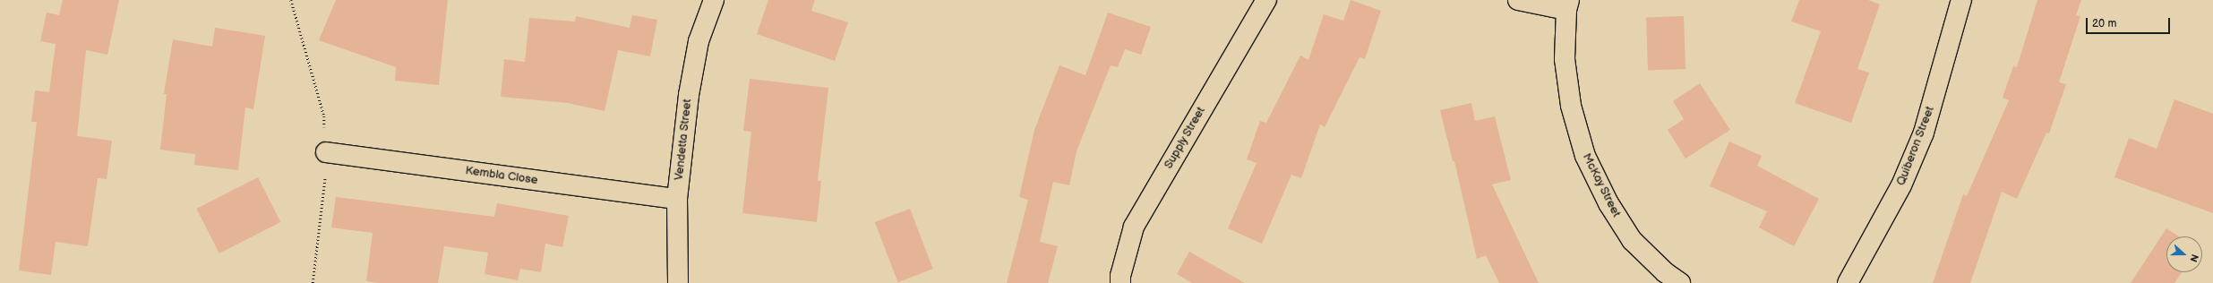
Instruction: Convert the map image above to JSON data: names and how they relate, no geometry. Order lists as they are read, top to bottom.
{
  "streets": {
    "street": [
      "Supply Street",
      "Vendetta Street",
      "Quiberon Street",
      "Kembla Close",
      "McKay Street"
    ]
  },
  "crossings": [
    ["Vendetta Street", "Kembla Close"]
  ],
  "scale_bar": "20 m",
  "north": "right"
}
